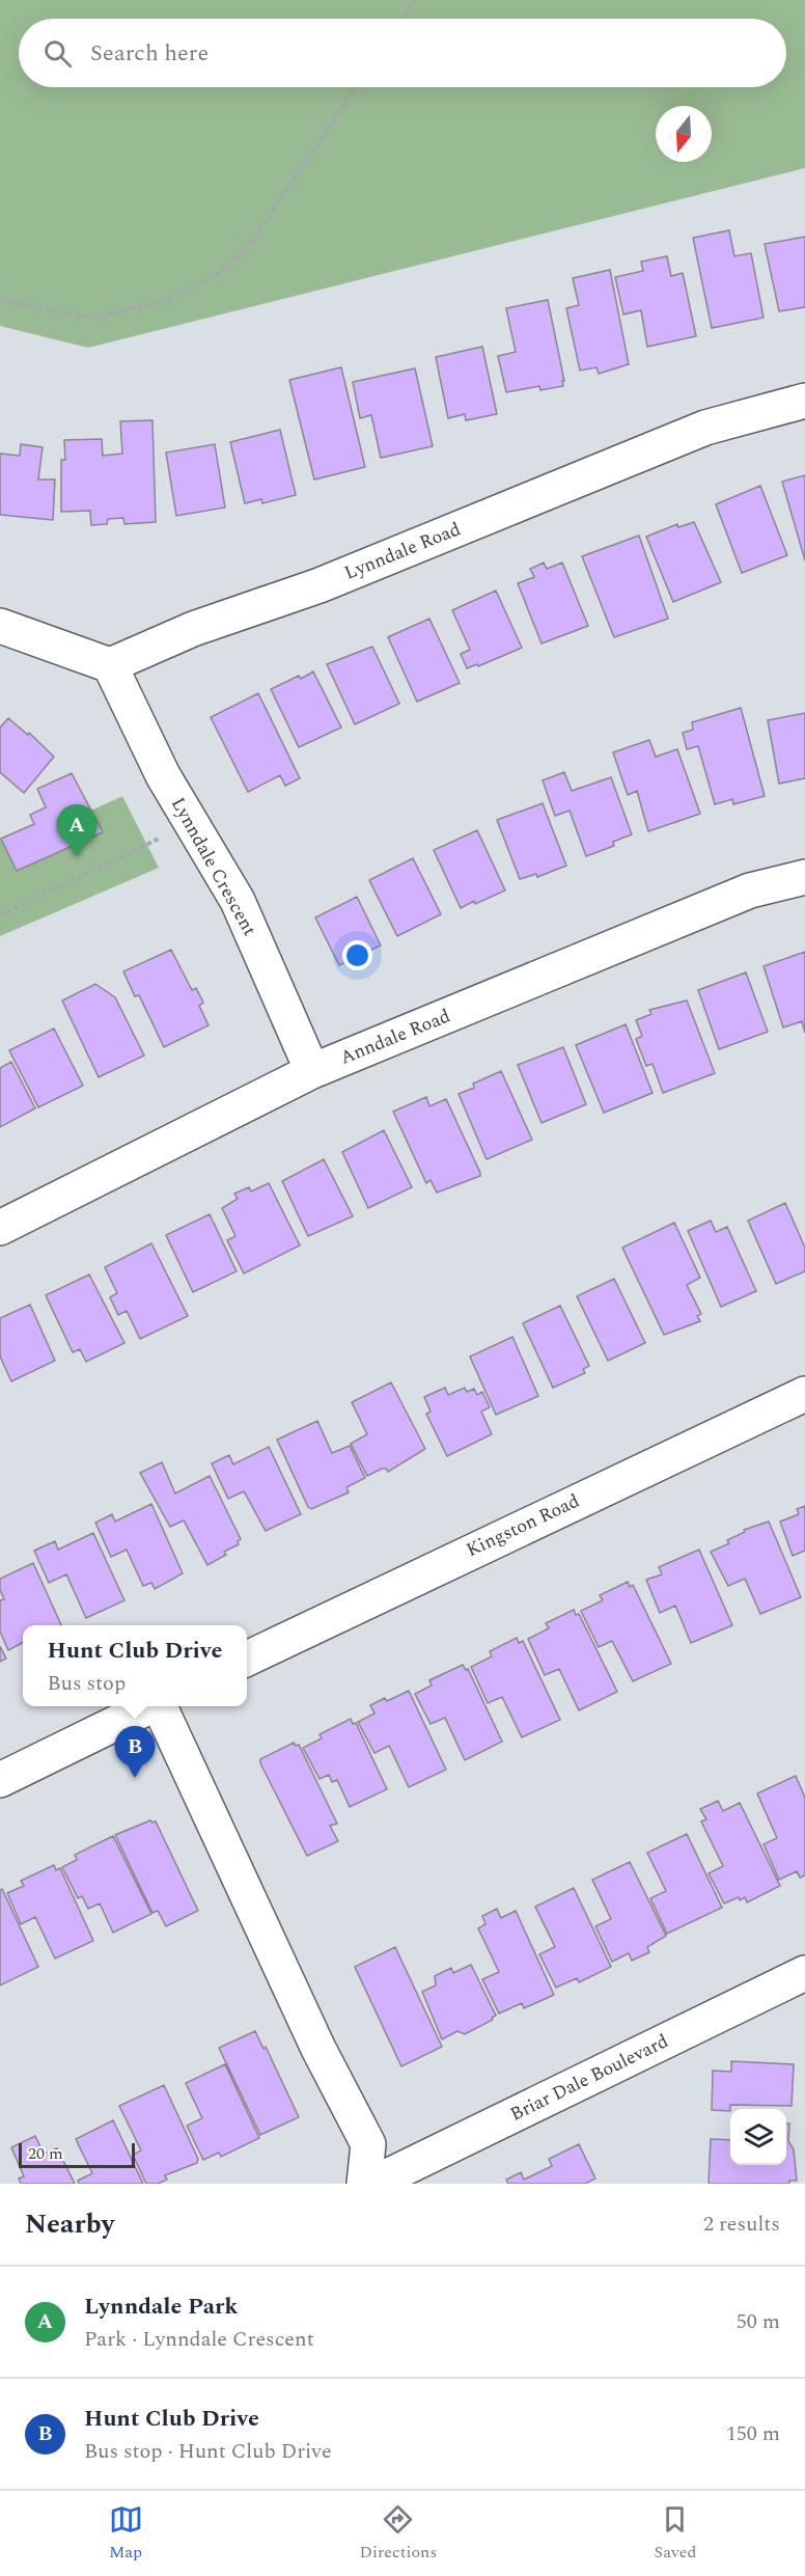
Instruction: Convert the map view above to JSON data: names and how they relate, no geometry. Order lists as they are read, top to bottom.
{
  "streets": {
    "street": [
      "Lynndale Road",
      "Lynndale Crescent",
      "Anndale Road",
      "Kingston Road",
      "Briar Dale Boulevard"
    ]
  },
  "crossings": [
    ["Lynndale Road", "Lynndale Crescent"],
    ["Lynndale Crescent", "Anndale Road"]
  ],
  "scale_bar": "20 m",
  "north": "bottom",
  "page": {
    "search": "Search here",
    "pins": ["A", "B"],
    "popup": ["Hunt Club Drive", "Bus stop"],
    "scale": "20 m",
    "heading": ["Nearby", "2 results"],
    "list": [
      {
        "mark": "A",
        "name": "Lynndale Park",
        "note": "Park · Lynndale Crescent",
        "value": "50 m"
      },
      {
        "mark": "B",
        "name": "Hunt Club Drive",
        "note": "Bus stop · Hunt Club Drive",
        "value": "150 m"
      }
    ],
    "nav": ["Map", "Directions", "Saved"]
  }
}
